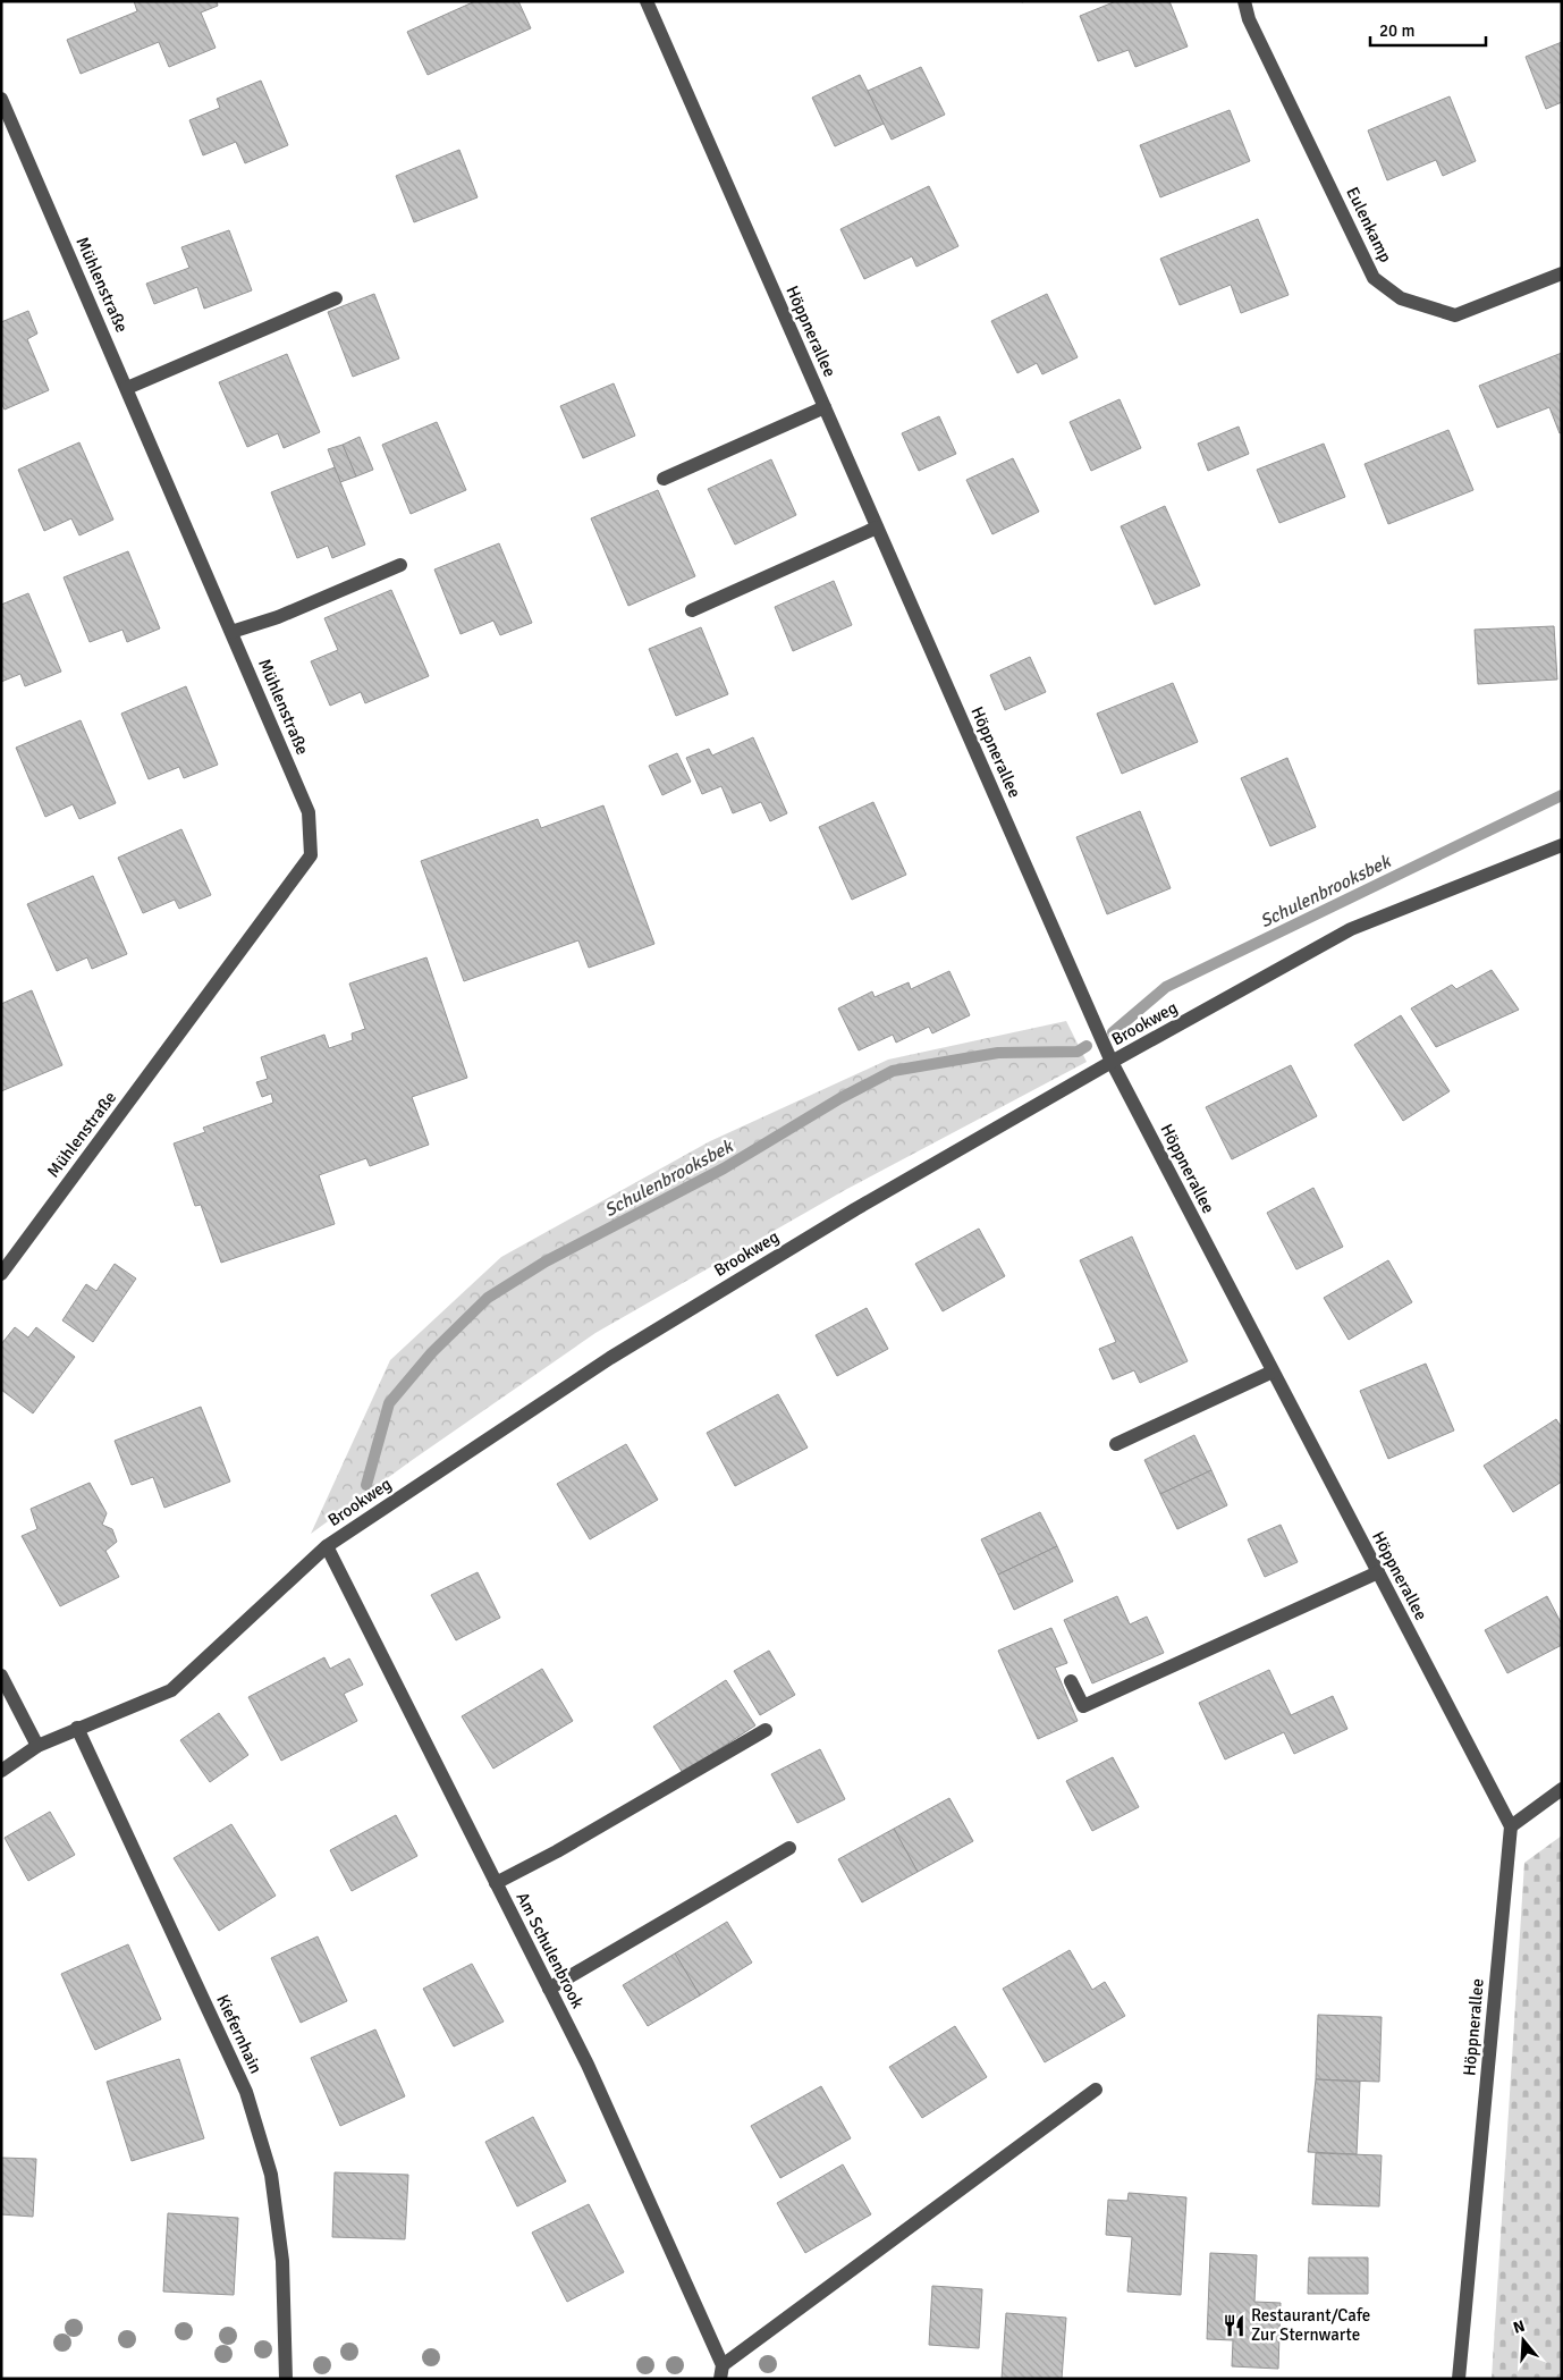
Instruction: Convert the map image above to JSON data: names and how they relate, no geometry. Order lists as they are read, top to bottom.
{
  "streets": {
    "street": [
      "Eulenkamp",
      "Mühlenstraße",
      "Höppnerallee",
      "Brookweg",
      "Am Schulenbrook",
      "Kiefernhain"
    ]
  },
  "crossings": [
    ["Höppnerallee", "Brookweg"],
    ["Brookweg", "Am Schulenbrook"],
    ["Brookweg", "Kiefernhain"]
  ],
  "water": ["Schulenbrooksbek"],
  "places": {
    "restaurant": ["Restaurant/Cafe Zur Sternwarte"]
  },
  "scale_bar": "20 m",
  "north": "top"
}
